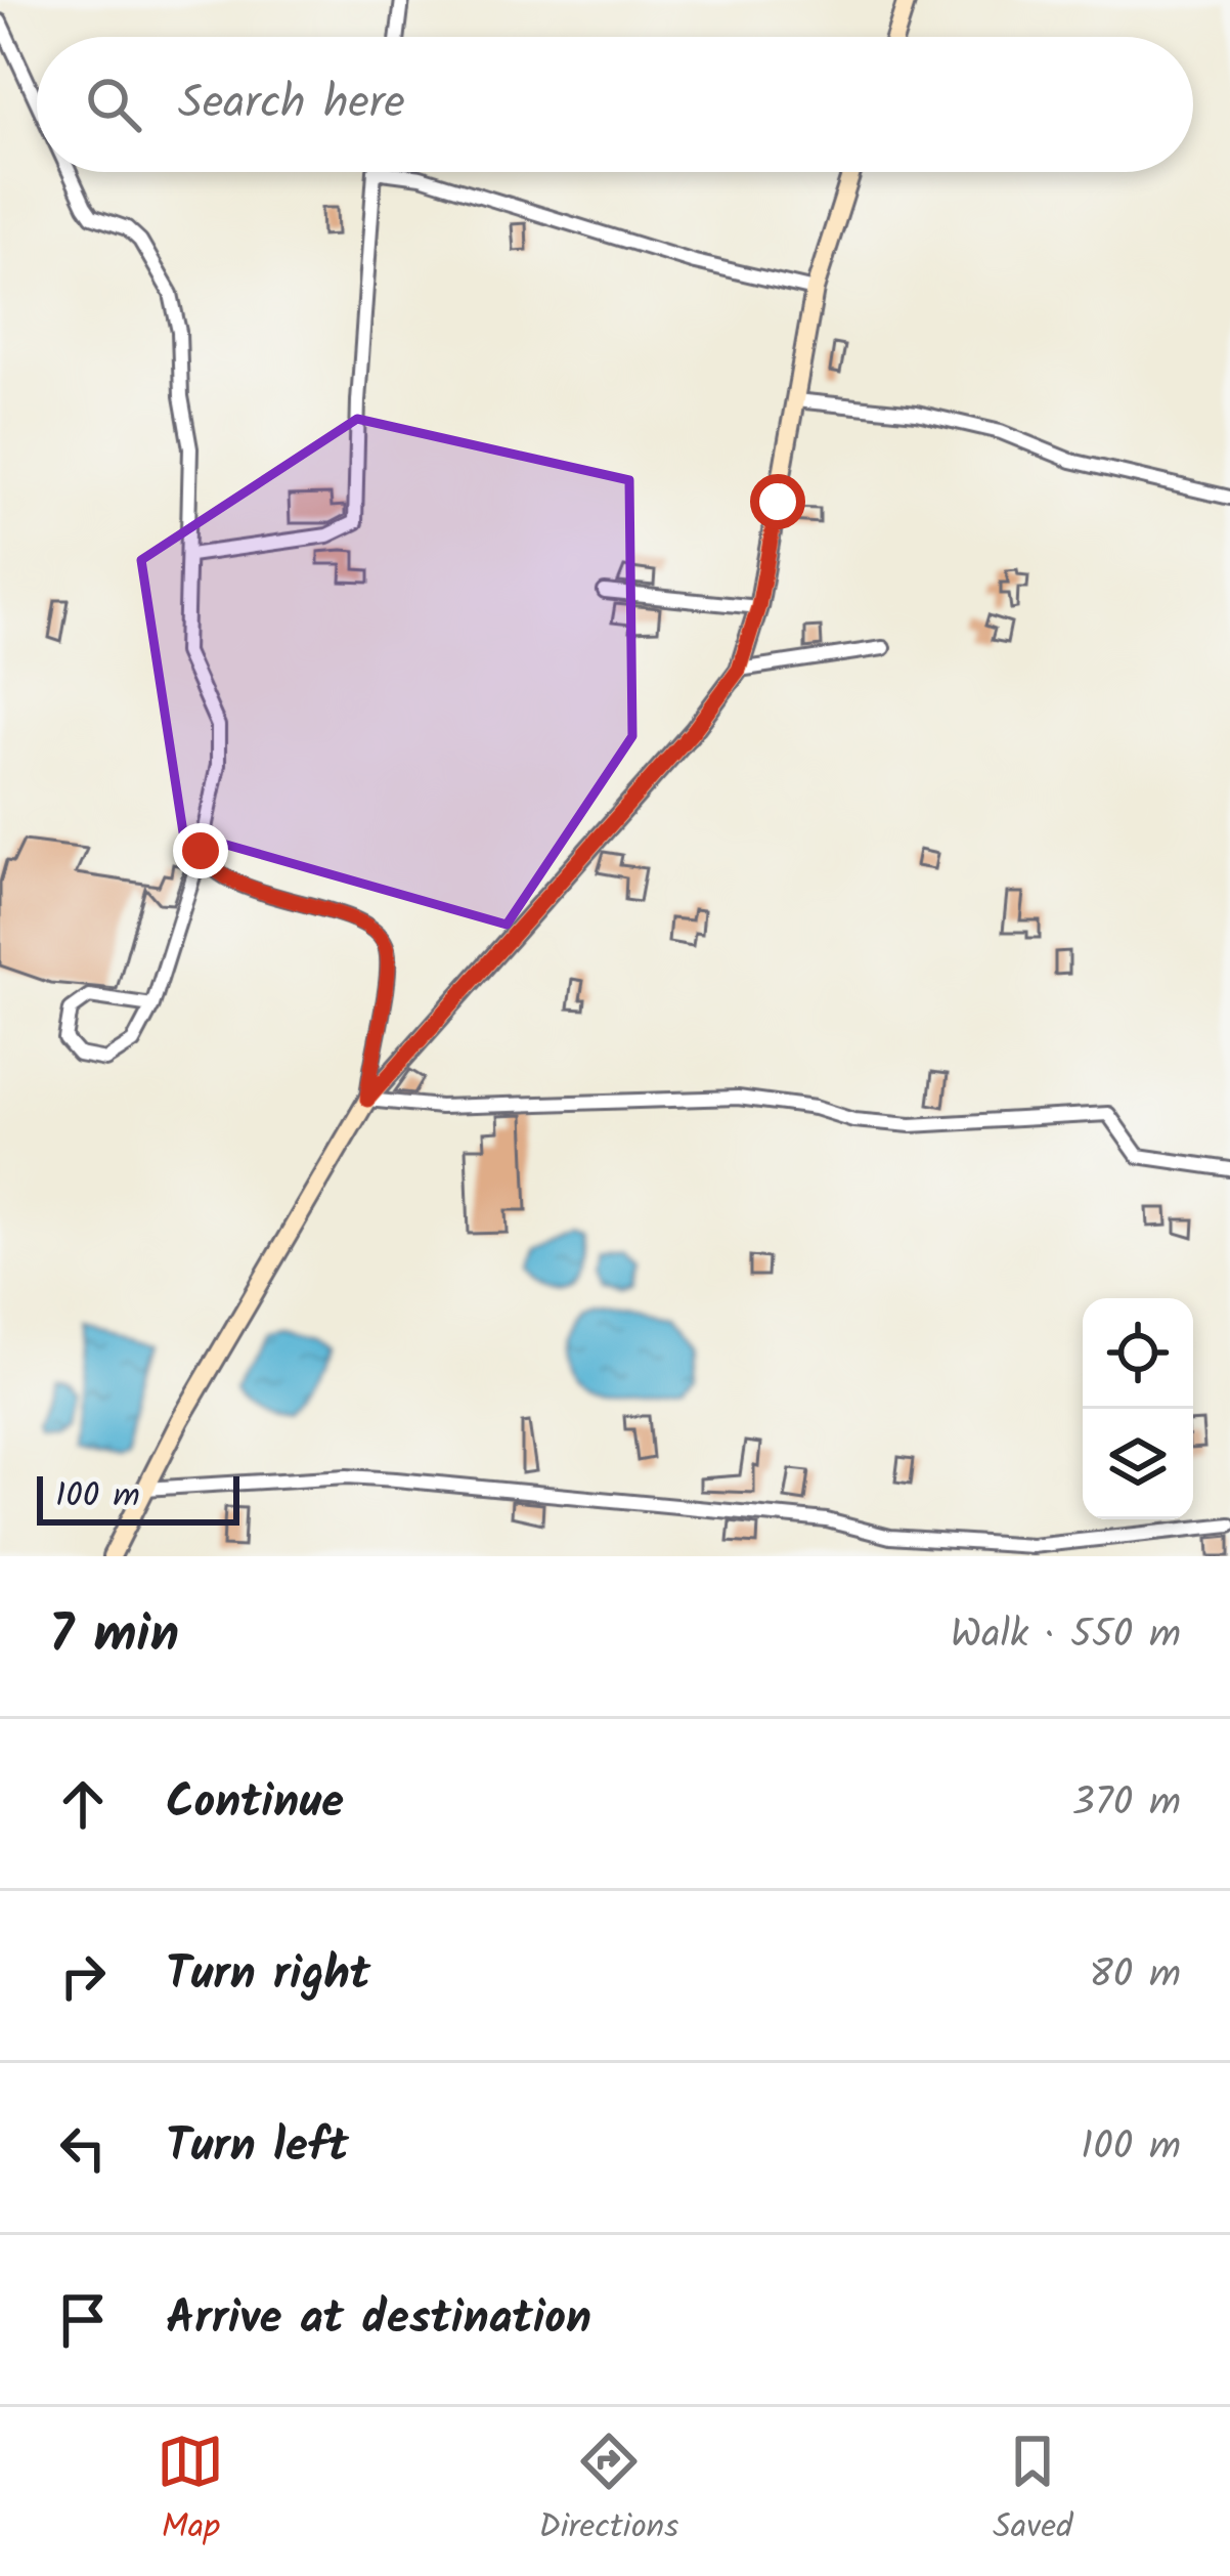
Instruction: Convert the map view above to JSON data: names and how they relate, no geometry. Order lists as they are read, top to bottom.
{
  "scale_bar": "100 m",
  "page": {
    "search": "Search here",
    "scale": "100 m",
    "heading": ["7 min", "Walk · 550 m"],
    "list": [
      ["Continue", "370 m"],
      ["Turn right", "80 m"],
      ["Turn left", "100 m"],
      "Arrive at destination"
    ],
    "nav": ["Map", "Directions", "Saved"]
  }
}
